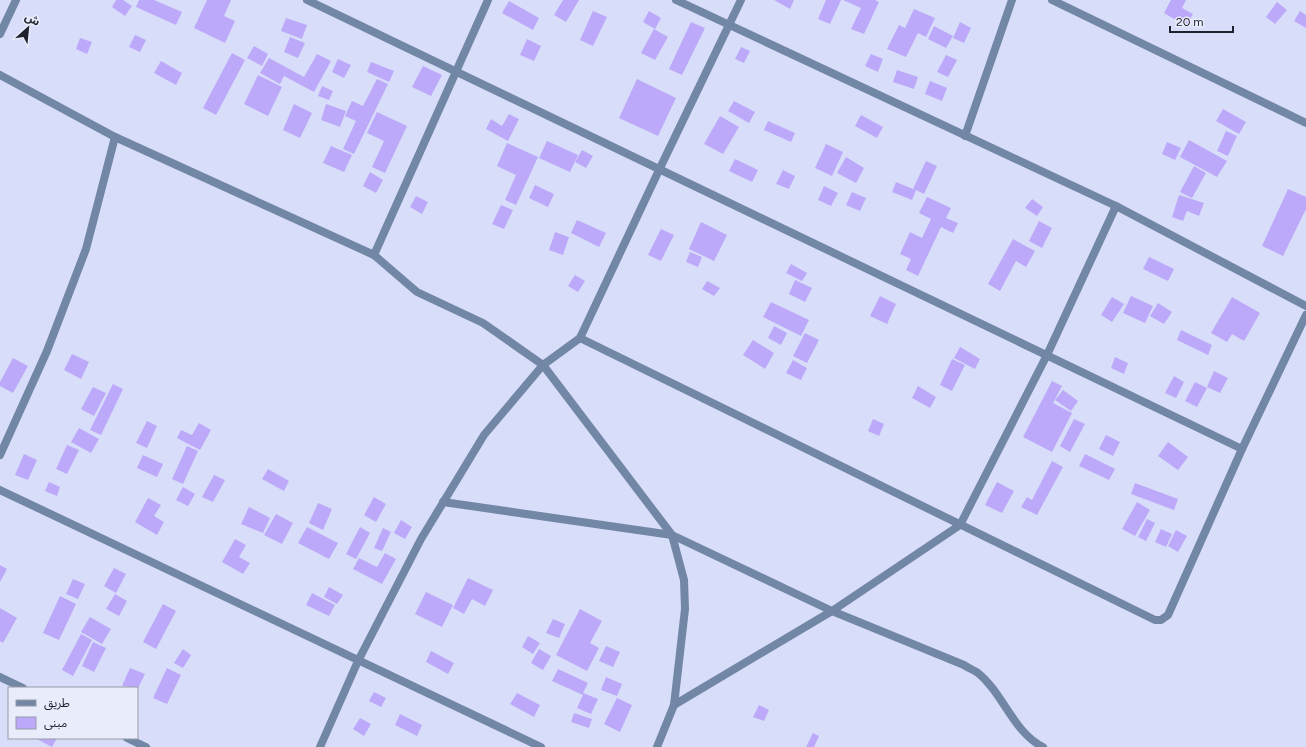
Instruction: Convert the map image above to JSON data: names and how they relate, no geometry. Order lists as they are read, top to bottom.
{
  "legend": ["طريق", "مبنى"],
  "scale_bar": "20 m",
  "north": "top right"
}
